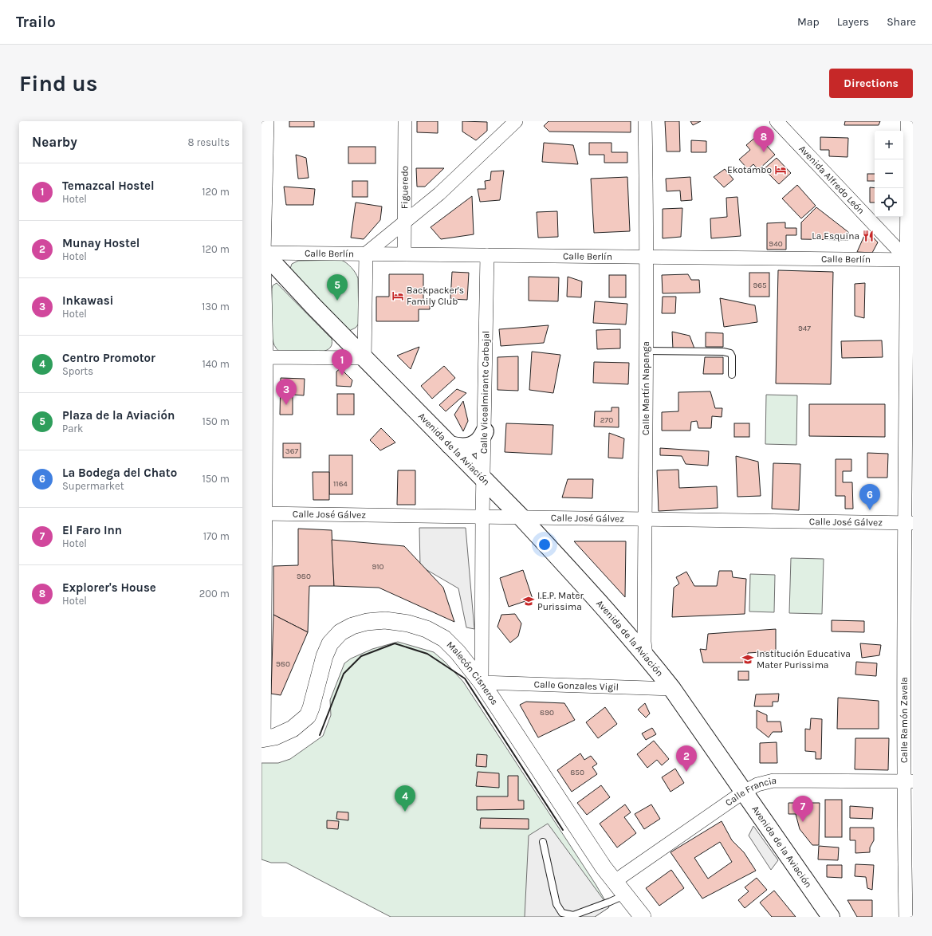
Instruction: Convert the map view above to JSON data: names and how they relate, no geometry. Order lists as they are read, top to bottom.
{
  "streets": {
    "main road": ["Avenida de la Aviación"],
    "street": [
      "Avenida Alfredo León",
      "Figueredo",
      "Calle Berlín",
      "Calle Martín Napanga",
      "Calle Vicealmirante Carbajal",
      "Calle José Gálvez",
      "Malecón Cisneros",
      "Calle Gonzales Vigil",
      "Calle Ramón Zavala",
      "Calle Francia"
    ]
  },
  "crossings": [
    ["Avenida Alfredo León", "Calle Berlín"],
    ["Avenida Alfredo León", "Calle Ramón Zavala"],
    ["Figueredo", "Calle Berlín"],
    ["Calle Berlín", "Calle Martín Napanga"],
    ["Calle Berlín", "Calle Vicealmirante Carbajal"],
    ["Calle Berlín", "Avenida de la Aviación"],
    ["Calle Berlín", "Calle Ramón Zavala"],
    ["Calle Martín Napanga", "Avenida de la Aviación"],
    ["Calle Martín Napanga", "Calle José Gálvez"],
    ["Calle Vicealmirante Carbajal", "Avenida de la Aviación"],
    ["Calle Vicealmirante Carbajal", "Calle José Gálvez"],
    ["Calle Vicealmirante Carbajal", "Malecón Cisneros"],
    ["Calle Vicealmirante Carbajal", "Calle Gonzales Vigil"],
    ["Avenida de la Aviación", "Calle José Gálvez"],
    ["Avenida de la Aviación", "Calle Gonzales Vigil"],
    ["Avenida de la Aviación", "Calle Francia"],
    ["Calle José Gálvez", "Calle Ramón Zavala"],
    ["Malecón Cisneros", "Calle Gonzales Vigil"],
    ["Malecón Cisneros", "Calle Francia"],
    ["Calle Ramón Zavala", "Calle Francia"]
  ],
  "places": {
    "hotel": ["Ekotambo", "Backpacker's Family Club"],
    "restaurant": ["La Esquina"],
    "school or university": ["I.E.P. Mater Purissima", "Institución Educativa Mater Purissima"]
  },
  "house_numbers": [
    "940",
    "965",
    "947",
    "270",
    "367",
    "1164",
    "910",
    "980",
    "980",
    "890",
    "850"
  ],
  "page": {
    "header": "Trailo",
    "nav": ["Map", "Layers", "Share"],
    "buttons": "Directions",
    "title": "Find us",
    "heading": ["Nearby", "8 results"],
    "pins": [
      "8",
      "5",
      "1",
      "3",
      "6",
      "2",
      "4",
      "7"
    ],
    "map_buttons": ["+", "−"],
    "list": [
      {
        "mark": "1",
        "name": "Temazcal Hostel",
        "note": "Hotel",
        "value": "120 m"
      },
      {
        "mark": "2",
        "name": "Munay Hostel",
        "note": "Hotel",
        "value": "120 m"
      },
      {
        "mark": "3",
        "name": "Inkawasi",
        "note": "Hotel",
        "value": "130 m"
      },
      {
        "mark": "4",
        "name": "Centro Promotor",
        "note": "Sports",
        "value": "140 m"
      },
      {
        "mark": "5",
        "name": "Plaza de la Aviación",
        "note": "Park",
        "value": "150 m"
      },
      {
        "mark": "6",
        "name": "La Bodega del Chato",
        "note": "Supermarket",
        "value": "150 m"
      },
      {
        "mark": "7",
        "name": "El Faro Inn",
        "note": "Hotel",
        "value": "170 m"
      },
      {
        "mark": "8",
        "name": "Explorer's House",
        "note": "Hotel",
        "value": "200 m"
      }
    ]
  }
}
